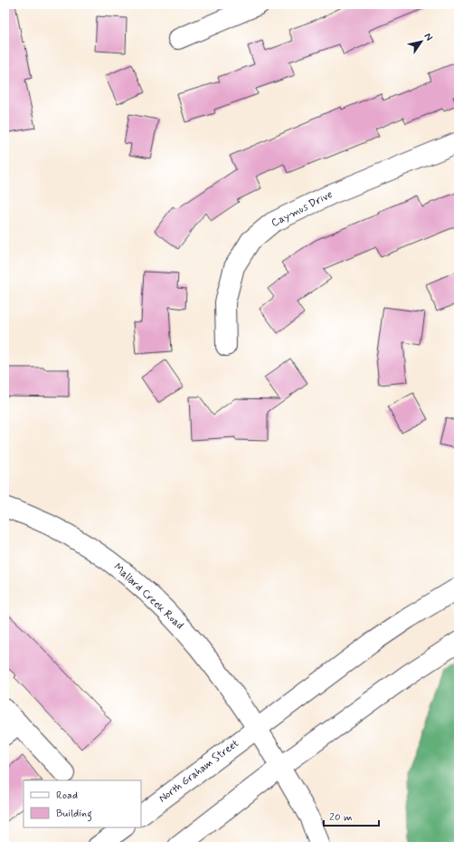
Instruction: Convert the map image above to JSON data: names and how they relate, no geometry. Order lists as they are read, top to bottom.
{
  "streets": {
    "main road": ["Caymus Drive", "Mallard Creek Road", "North Graham Street"]
  },
  "crossings": [
    ["Mallard Creek Road", "North Graham Street"]
  ],
  "legend": ["Road", "Building"],
  "scale_bar": "20 m",
  "north": "top right"
}
